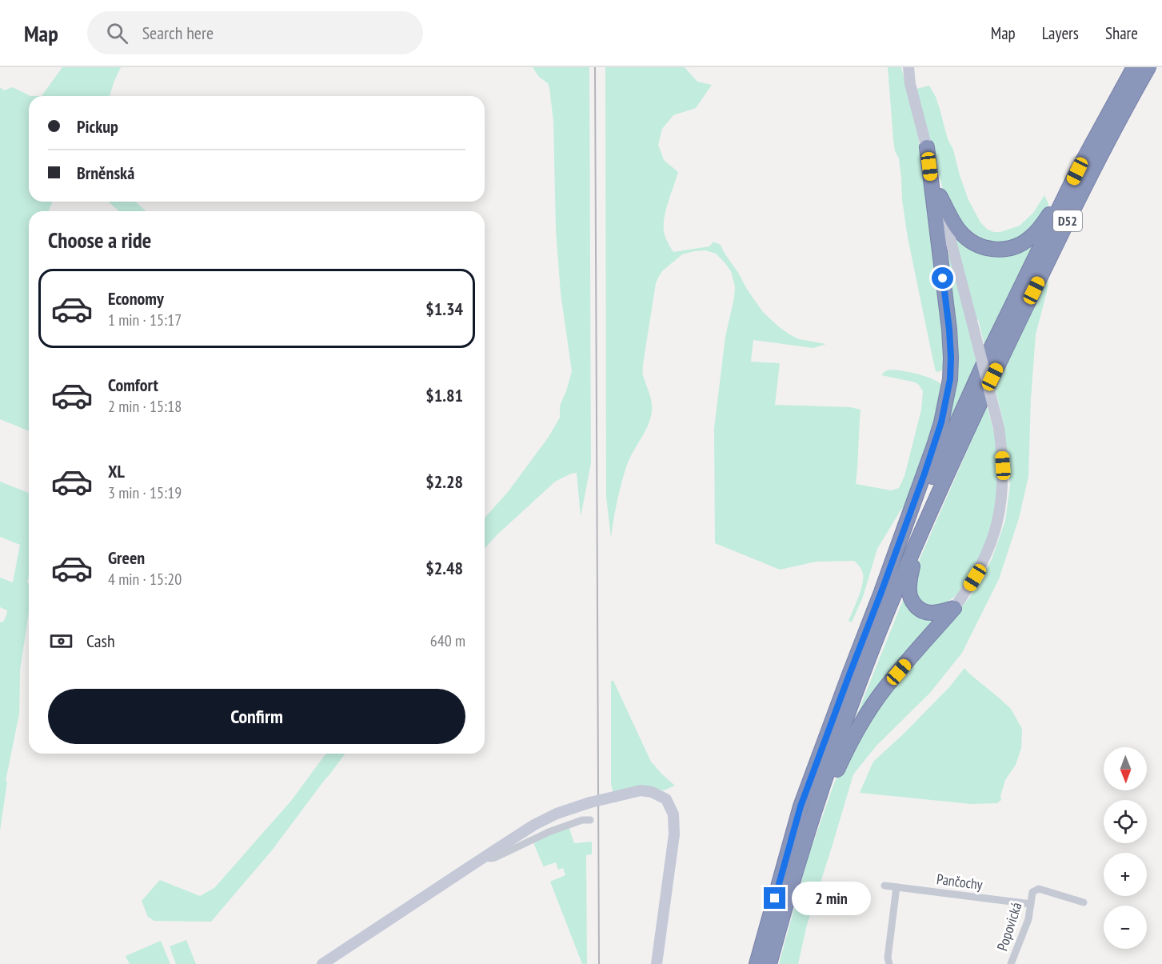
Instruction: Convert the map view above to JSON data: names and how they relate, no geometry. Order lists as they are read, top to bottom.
{
  "streets": {
    "highway": ["D52"],
    "street": ["Pančochy", "Popovická"]
  },
  "crossings": [
    ["Pančochy", "Popovická"]
  ],
  "north": "bottom",
  "page": {
    "header": "Map",
    "search": "Search here",
    "nav": ["Map", "Layers", "Share"],
    "banner": ["Pickup", "Brněnská"],
    "heading": "Choose a ride",
    "list": [
      {
        "name": "Economy",
        "note": "1 min · 15:17",
        "value": "$1.34"
      },
      {
        "name": "Comfort",
        "note": "2 min · 15:18",
        "value": "$1.81"
      },
      {
        "name": "XL",
        "note": "3 min · 15:19",
        "value": "$2.28"
      },
      {
        "name": "Green",
        "note": "4 min · 15:20",
        "value": "$2.48"
      }
    ],
    "pay": ["Cash", "640 m"],
    "buttons": "Confirm",
    "map_buttons": ["+", "−"],
    "bubble": "2 min"
  }
}
